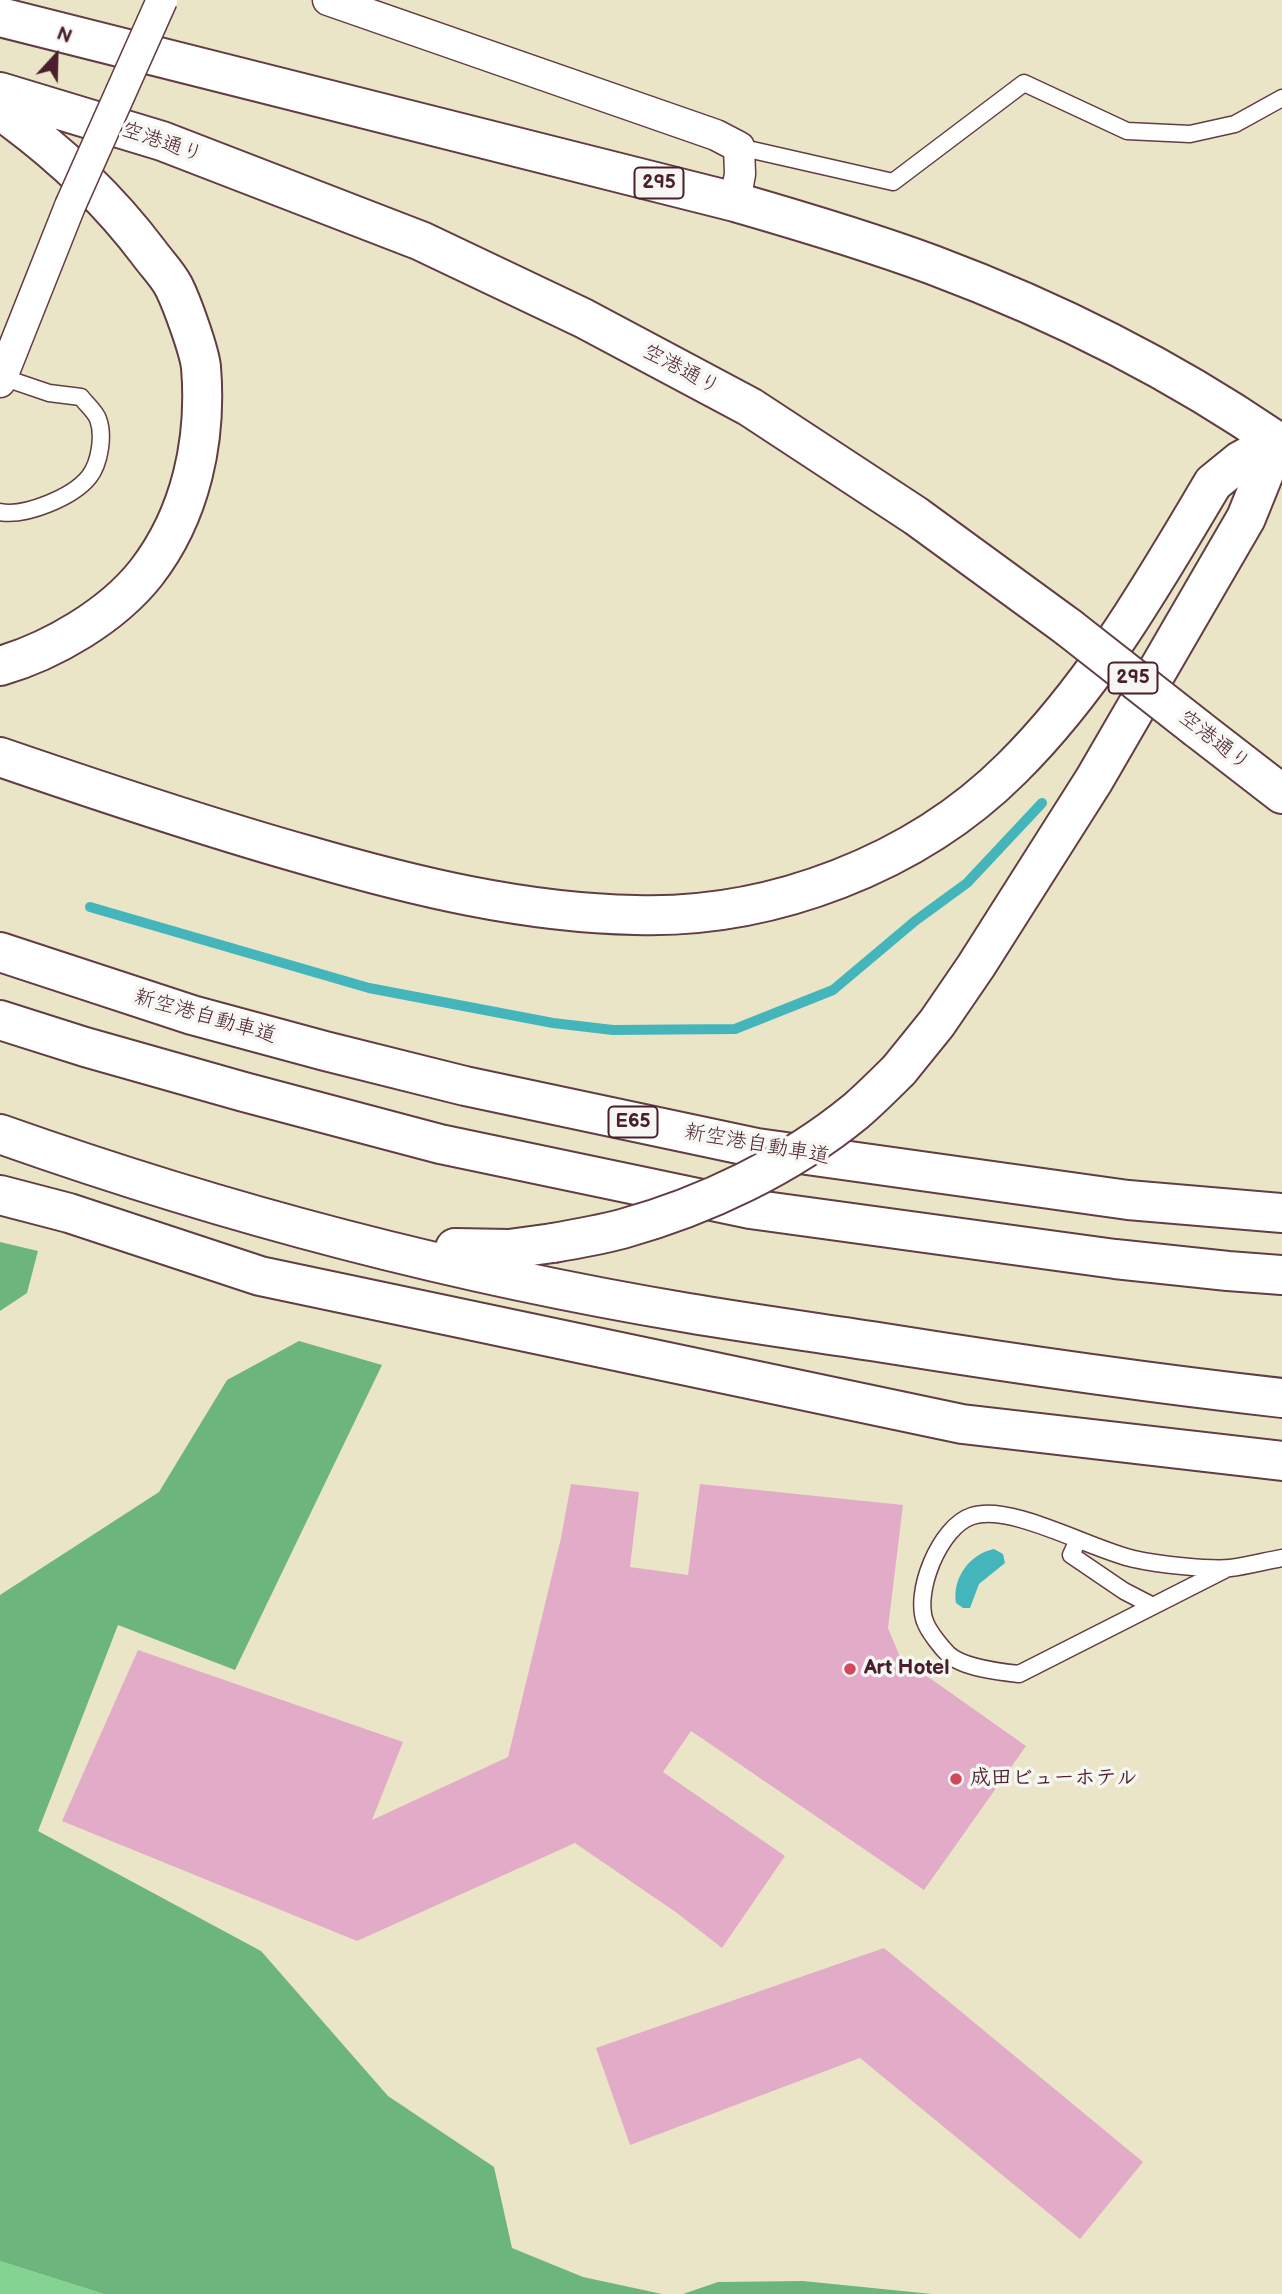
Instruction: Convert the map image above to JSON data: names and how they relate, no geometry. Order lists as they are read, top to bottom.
{
  "streets": {
    "main road": [
      "空港通り",
      "295",
      "新空港自動車道",
      "E65"
    ]
  },
  "places": ["Art Hotel", "成田ビューホテル"],
  "north": "top"
}
